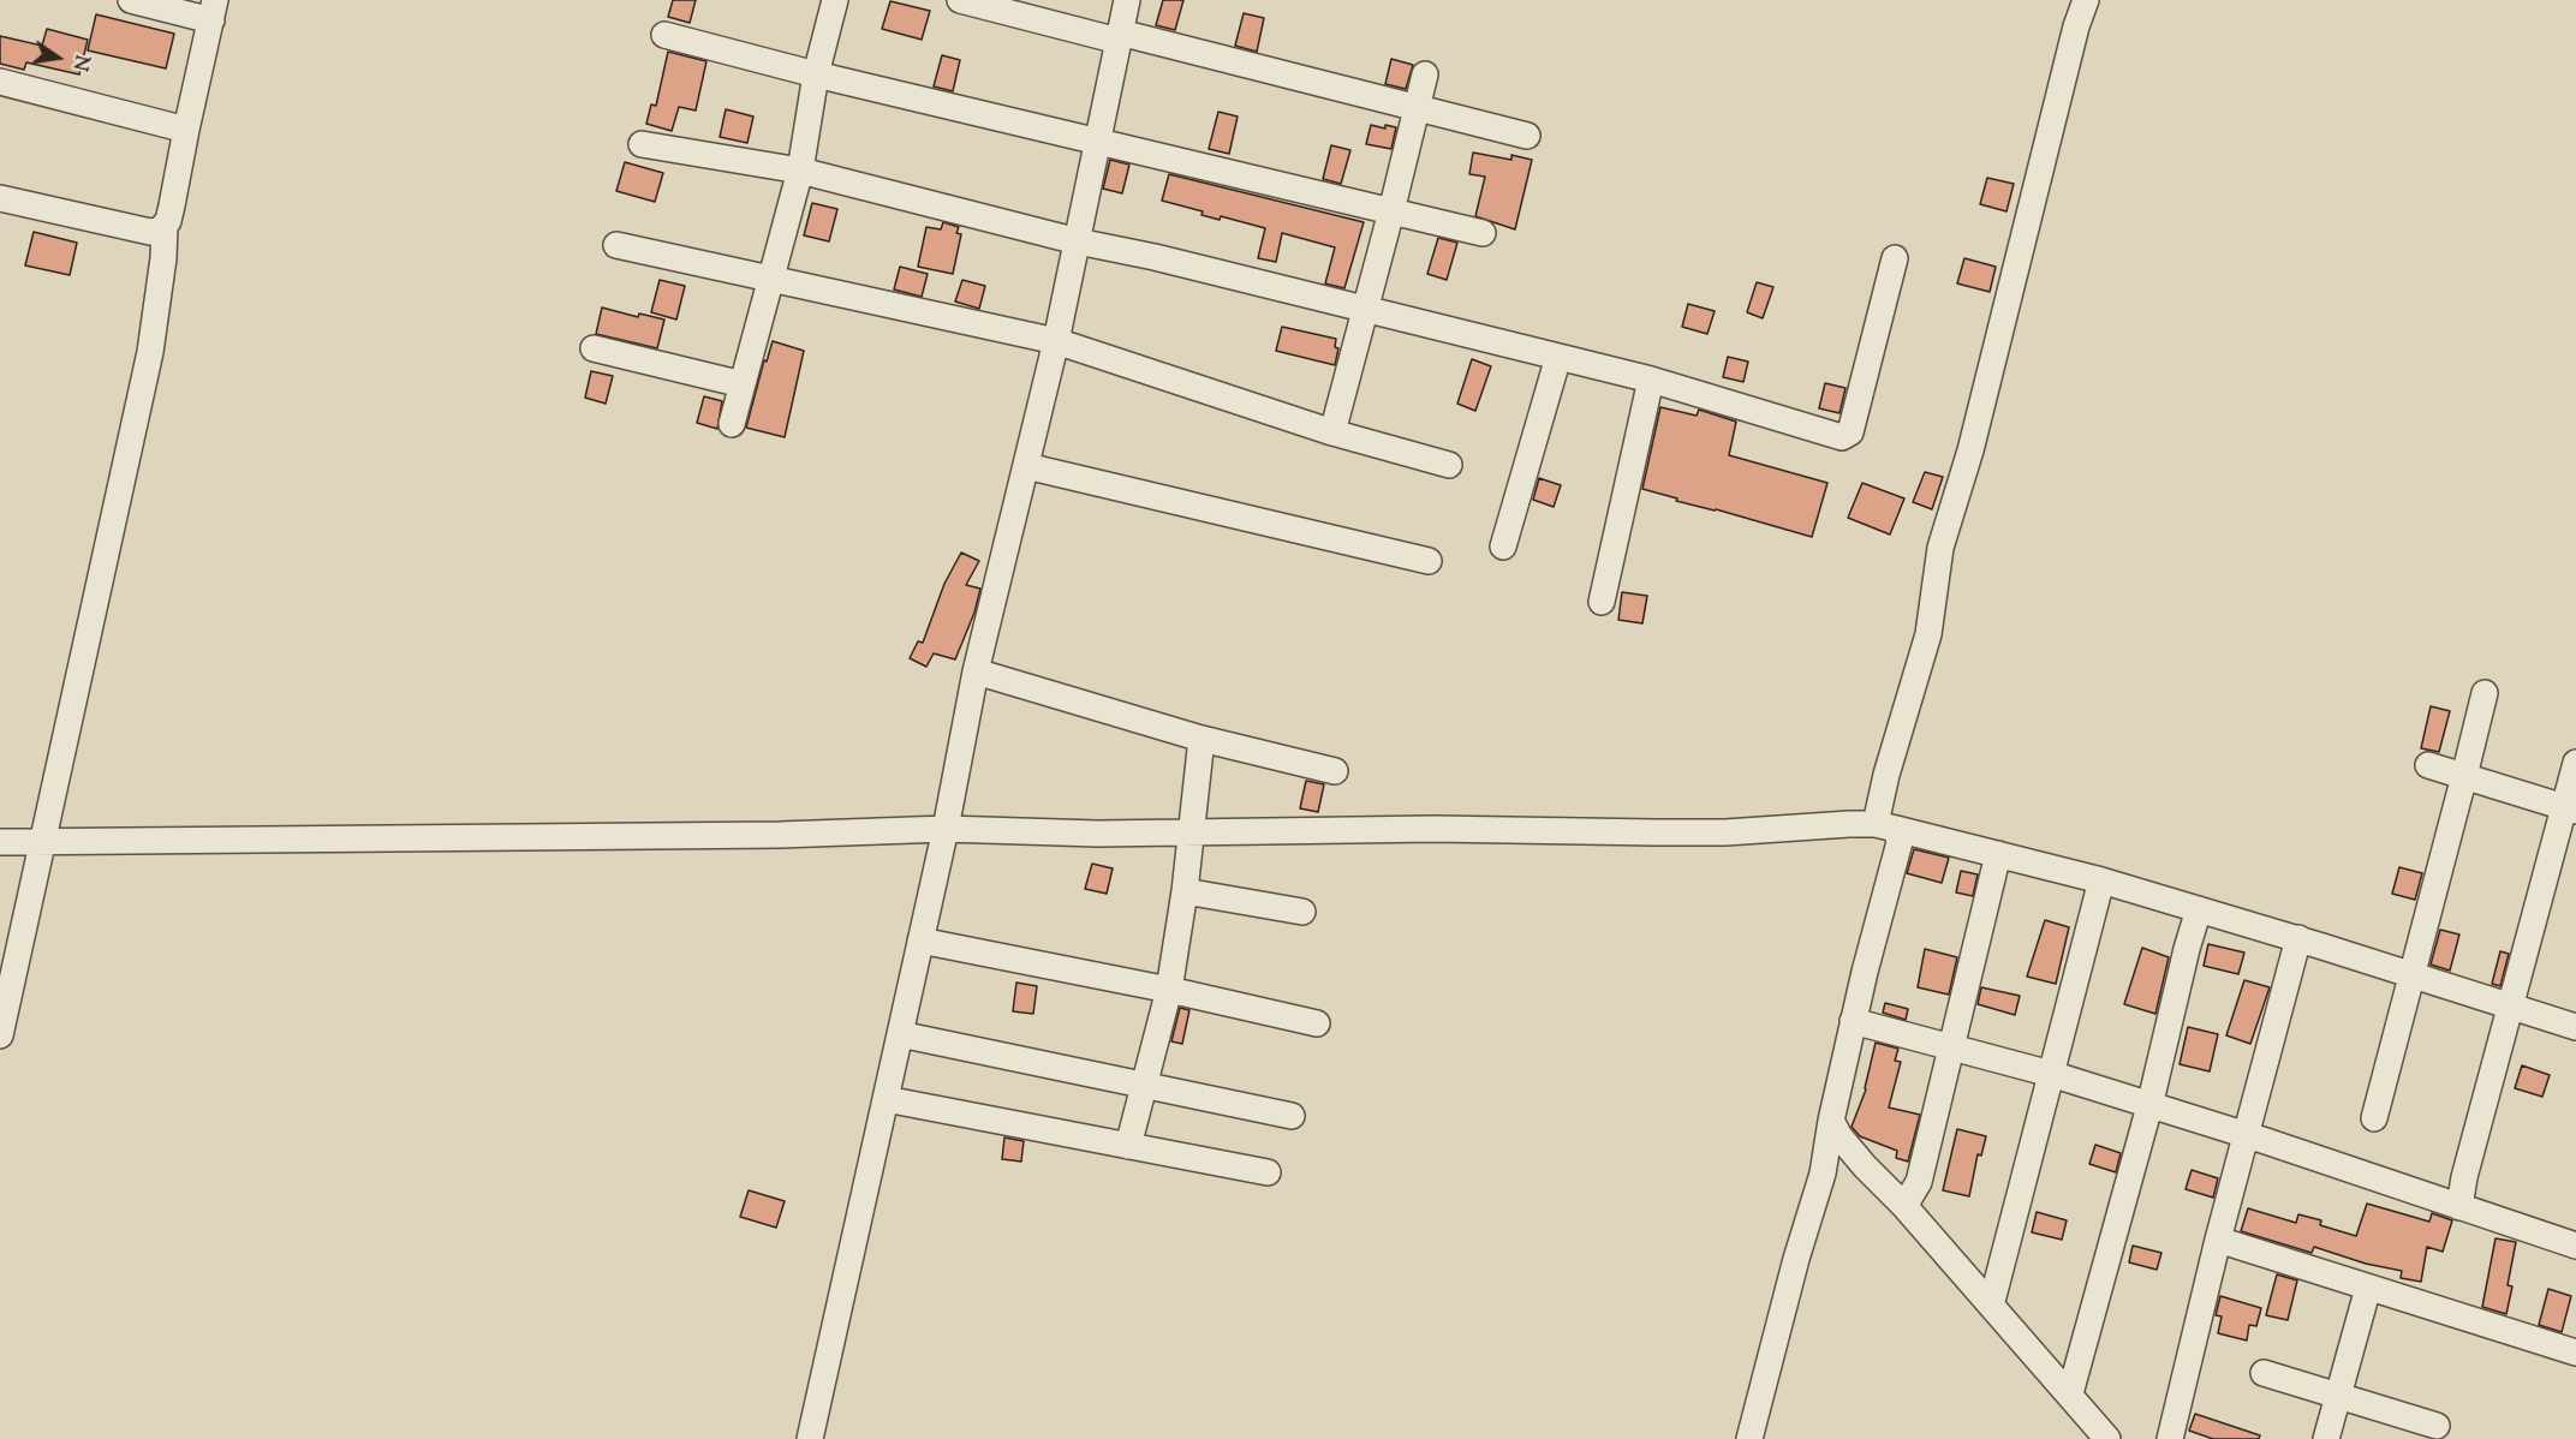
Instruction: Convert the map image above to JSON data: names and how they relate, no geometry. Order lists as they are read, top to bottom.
{
  "north": "right"
}
